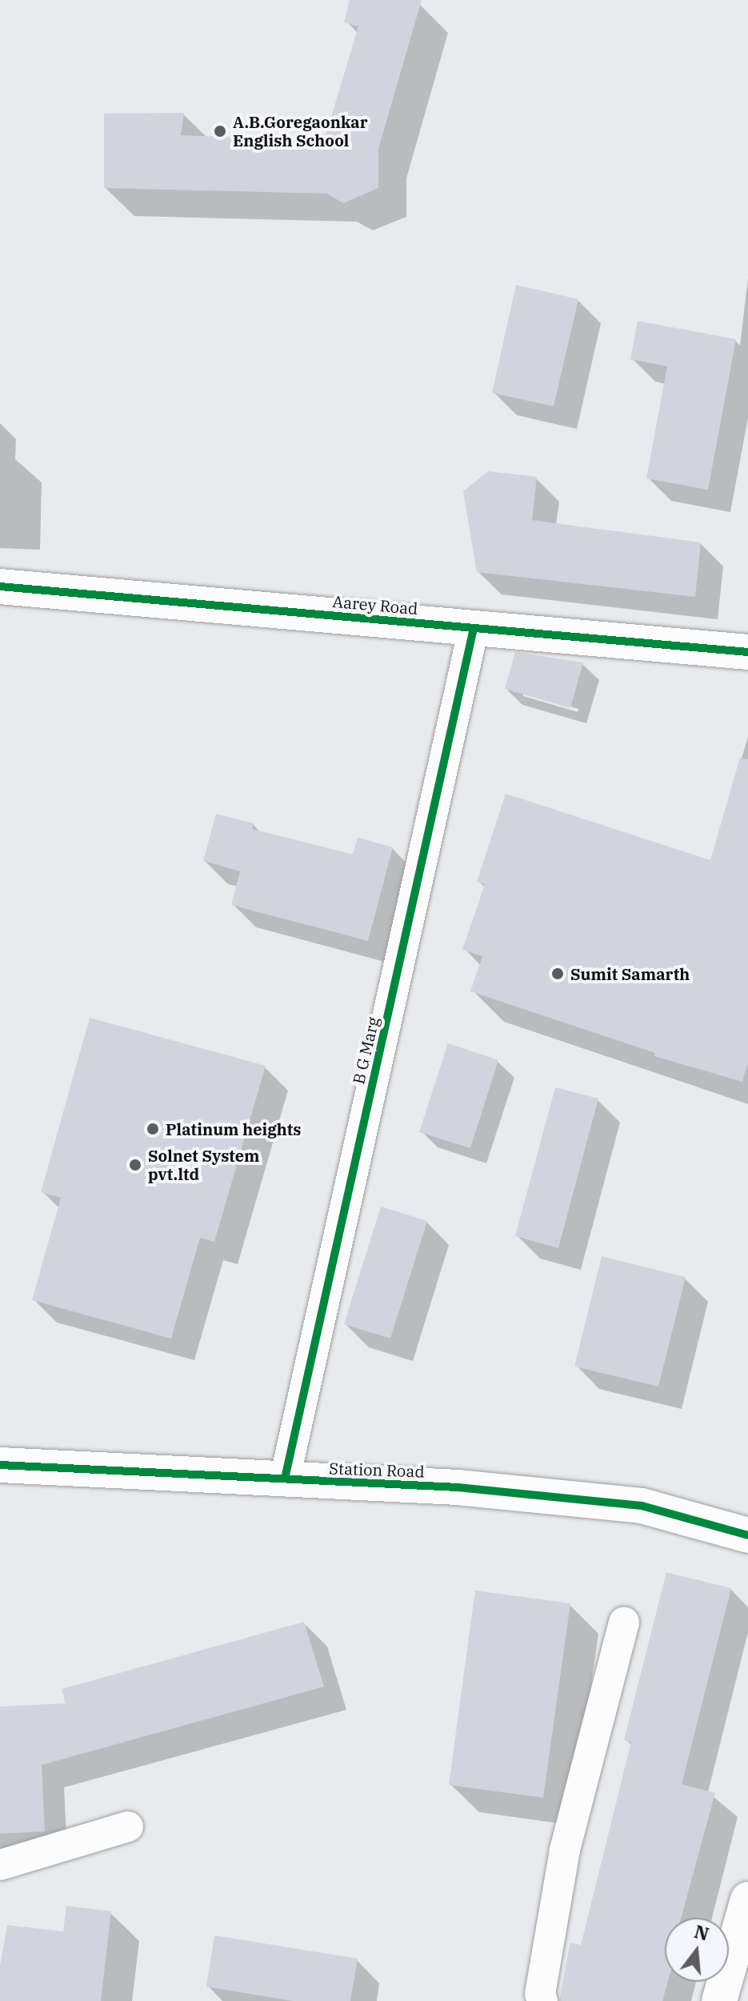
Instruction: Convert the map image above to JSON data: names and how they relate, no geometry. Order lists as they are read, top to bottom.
{
  "streets": {
    "street": ["Aarey Road", "B G Marg", "Station Road"]
  },
  "crossings": [
    ["Aarey Road", "B G Marg"],
    ["B G Marg", "Station Road"]
  ],
  "places": [
    "A.B.Goregaonkar English School",
    "Sumit Samarth",
    "Platinum heights",
    "Solnet System pvt.ltd"
  ],
  "north": "top"
}
